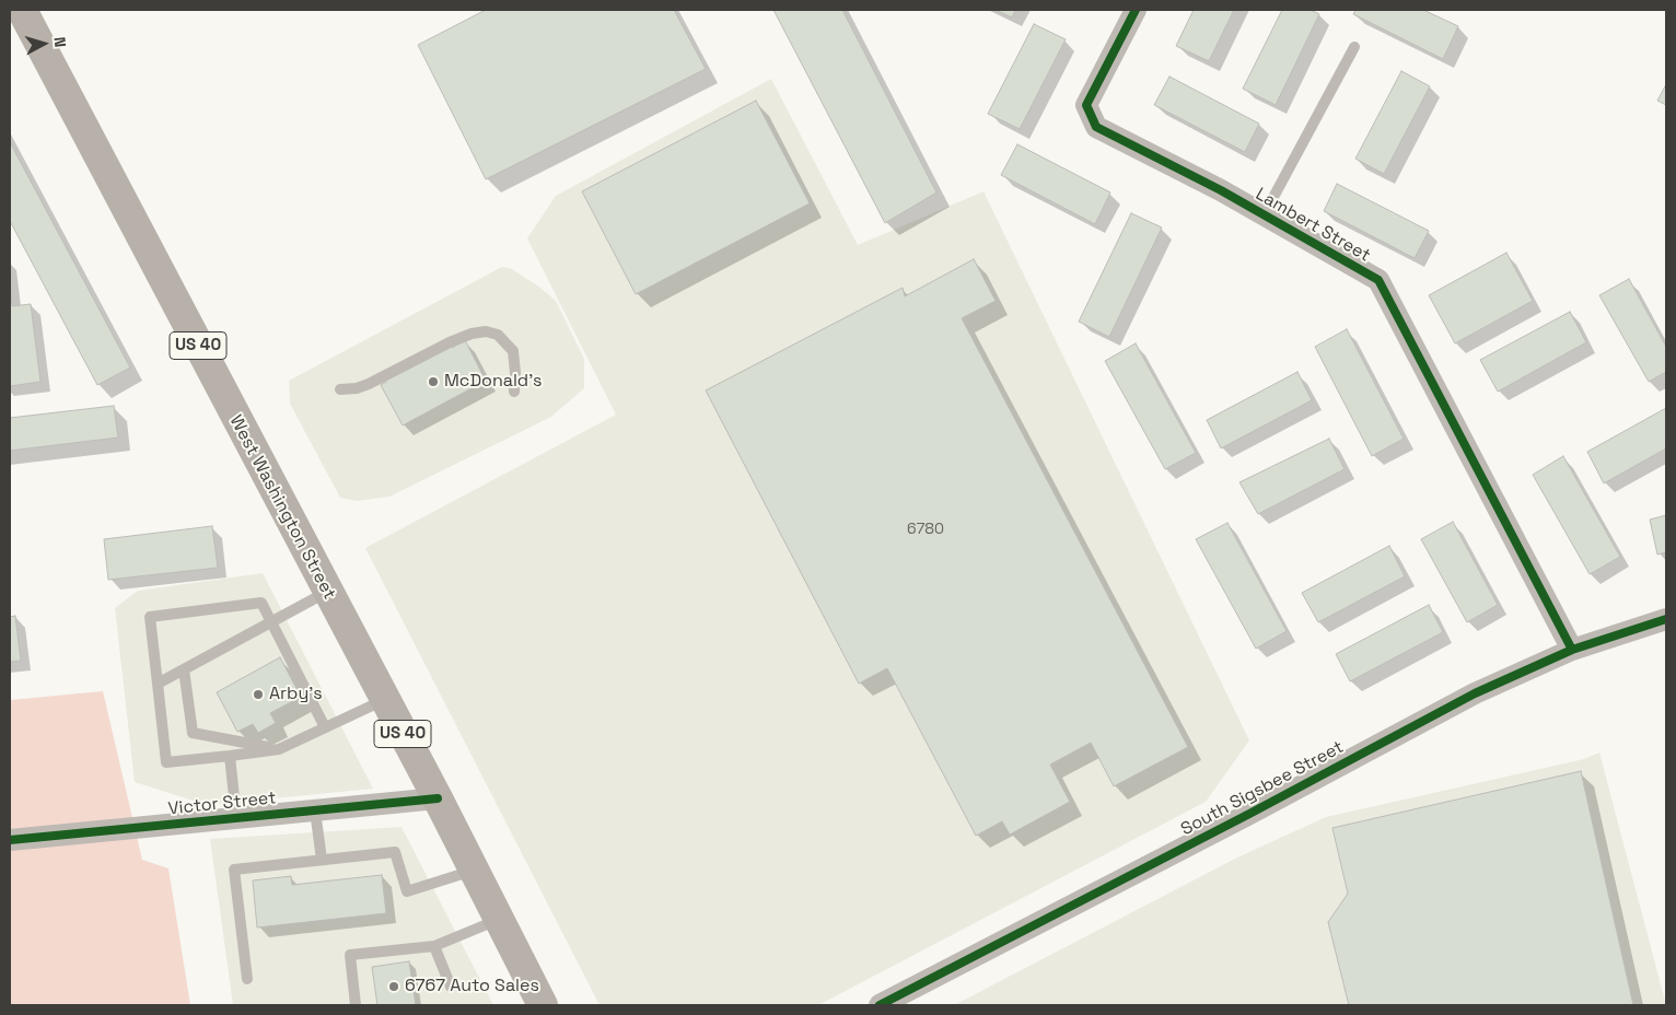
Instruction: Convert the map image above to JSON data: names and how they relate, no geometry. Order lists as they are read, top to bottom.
{
  "streets": {
    "main road": ["US 40", "West Washington Street"],
    "street": ["Lambert Street", "South Sigsbee Street", "Victor Street"]
  },
  "crossings": [
    ["Lambert Street", "South Sigsbee Street"],
    ["West Washington Street", "Victor Street"]
  ],
  "places": ["McDonald's", "Arby's", "6767 Auto Sales"],
  "house_numbers": ["6780"],
  "north": "right"
}
